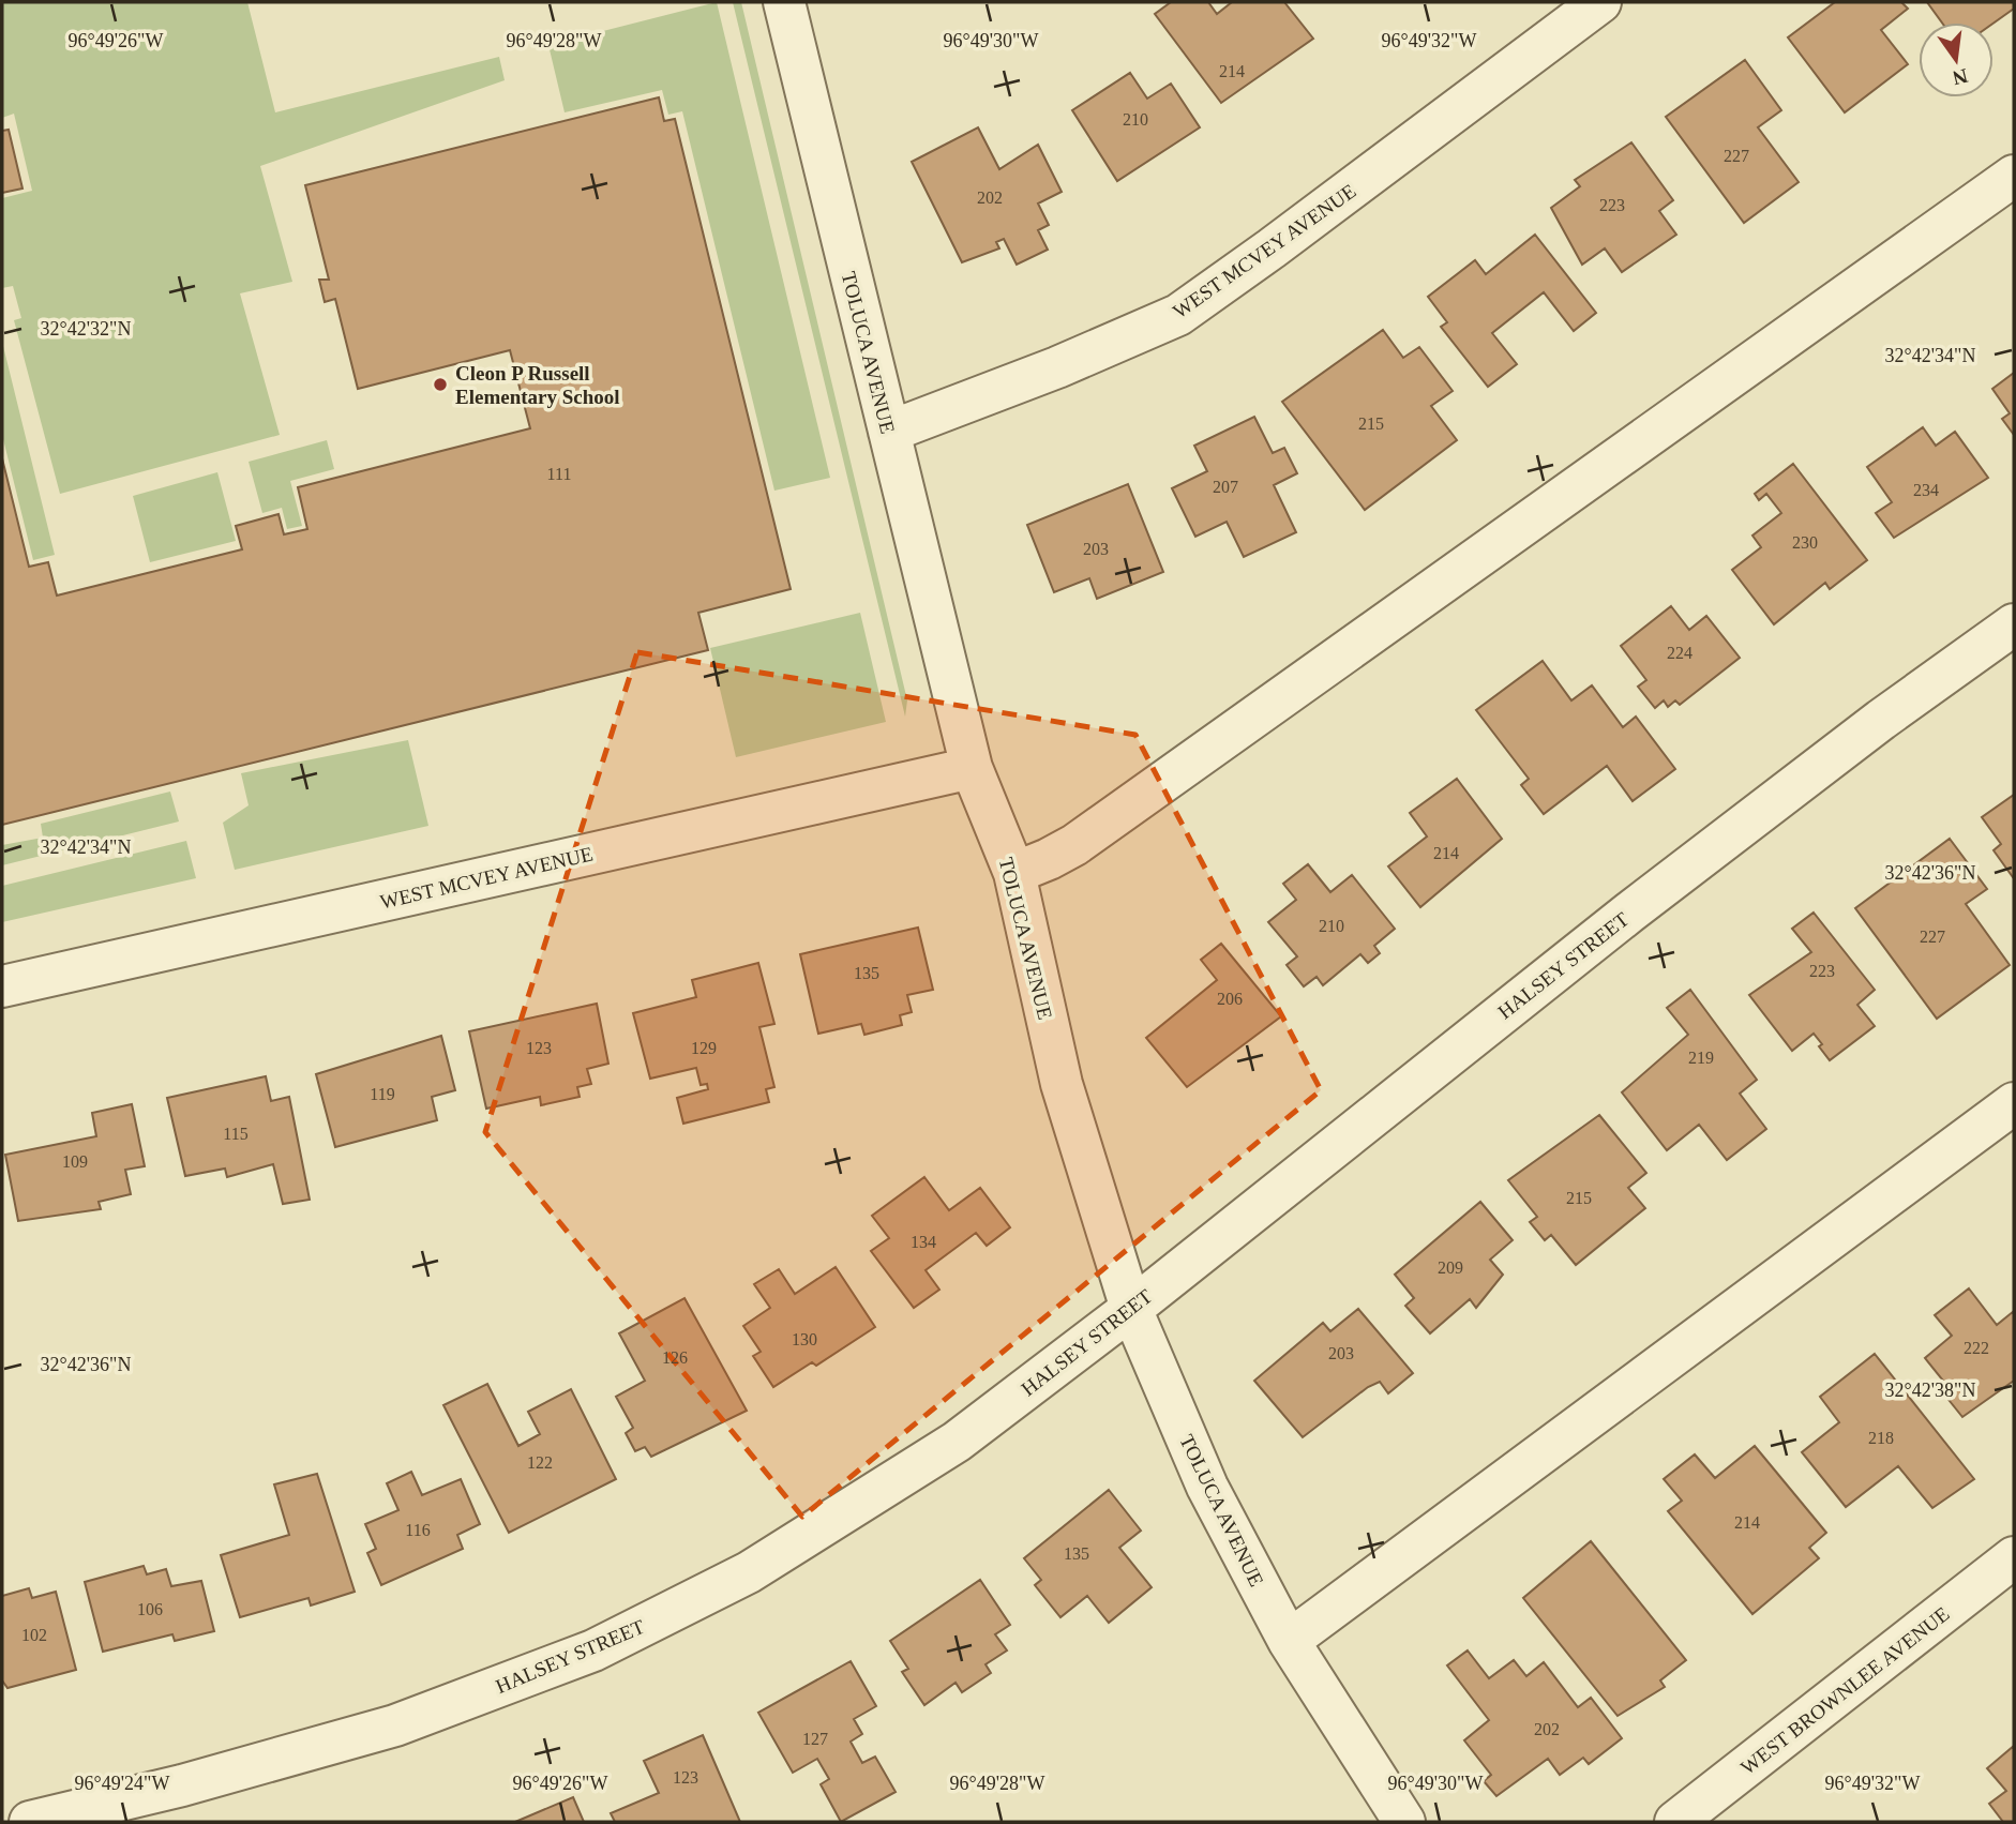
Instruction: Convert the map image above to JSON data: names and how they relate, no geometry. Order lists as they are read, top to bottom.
{
  "streets": {
    "street": [
      "WEST MCVEY AVENUE",
      "TOLUCA AVENUE",
      "HALSEY STREET",
      "WEST BROWNLEE AVENUE"
    ]
  },
  "crossings": [
    ["WEST MCVEY AVENUE", "TOLUCA AVENUE"],
    ["TOLUCA AVENUE", "HALSEY STREET"]
  ],
  "places": ["Cleon P Russell Elementary School"],
  "house_numbers": [
    "214",
    "210",
    "227",
    "202",
    "223",
    "215",
    "111",
    "207",
    "234",
    "230",
    "203",
    "224",
    "214",
    "210",
    "227",
    "223",
    "135",
    "206",
    "123",
    "129",
    "219",
    "119",
    "115",
    "109",
    "215",
    "134",
    "209",
    "130",
    "222",
    "203",
    "126",
    "218",
    "122",
    "214",
    "116",
    "135",
    "106",
    "102",
    "202",
    "127",
    "123"
  ],
  "north": "bottom",
  "coordinates": [
    "96°49'26\"W",
    "96°49'30\"W",
    "96°49'32\"W",
    "96°49'28\"W",
    "32°42'32\"N",
    "32°42'34\"N",
    "32°42'36\"N",
    "32°42'38\"N",
    "96°49'24\"W"
  ]
}
